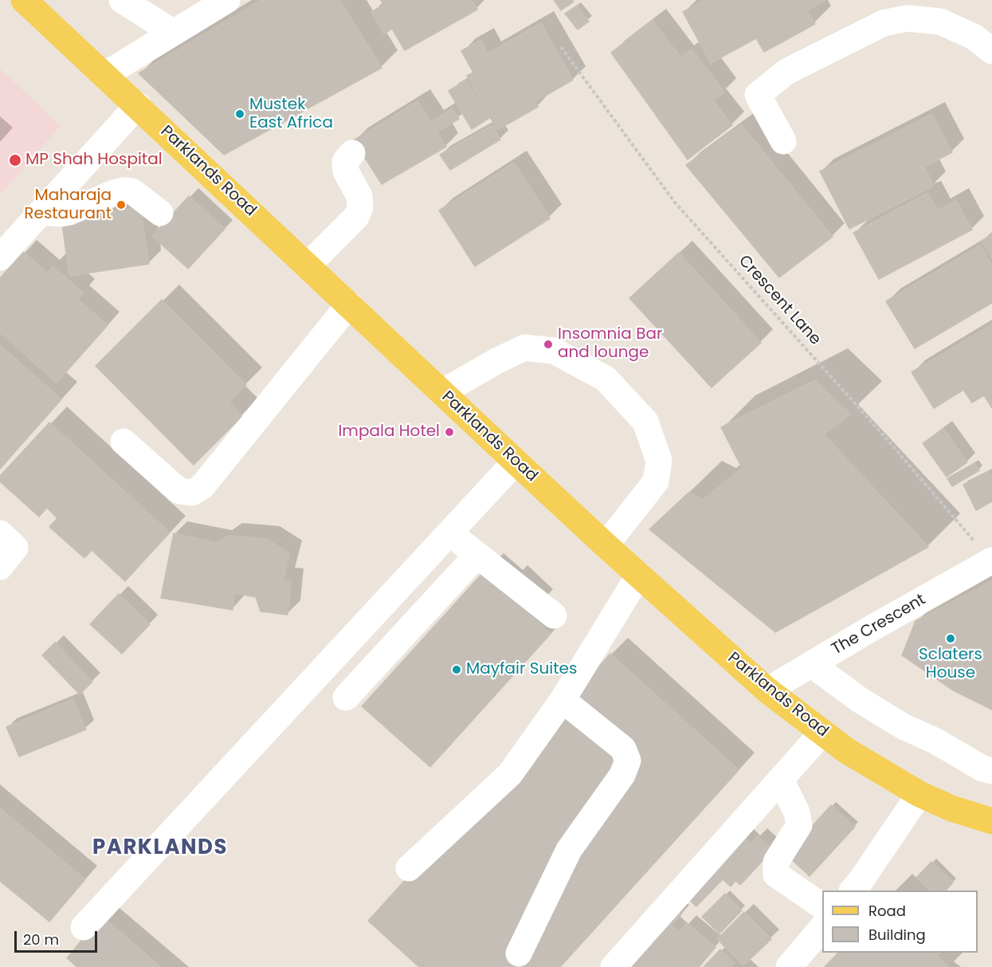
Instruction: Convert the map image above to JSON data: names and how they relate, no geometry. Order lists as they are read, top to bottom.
{
  "streets": {
    "main road": ["Parklands Road"],
    "street": ["The Crescent"],
    "path": ["Crescent Lane"]
  },
  "crossings": [
    ["Parklands Road", "The Crescent"],
    ["Crescent Lane", "The Crescent"]
  ],
  "districts": ["PARKLANDS"],
  "places": [
    "Mustek East Africa",
    "MP Shah Hospital",
    "Maharaja Restaurant",
    "Insomnia Bar and lounge",
    "Impala Hotel",
    "Sclaters House",
    "Mayfair Suites"
  ],
  "legend": ["Road", "Building"],
  "scale_bar": "20 m"
}
